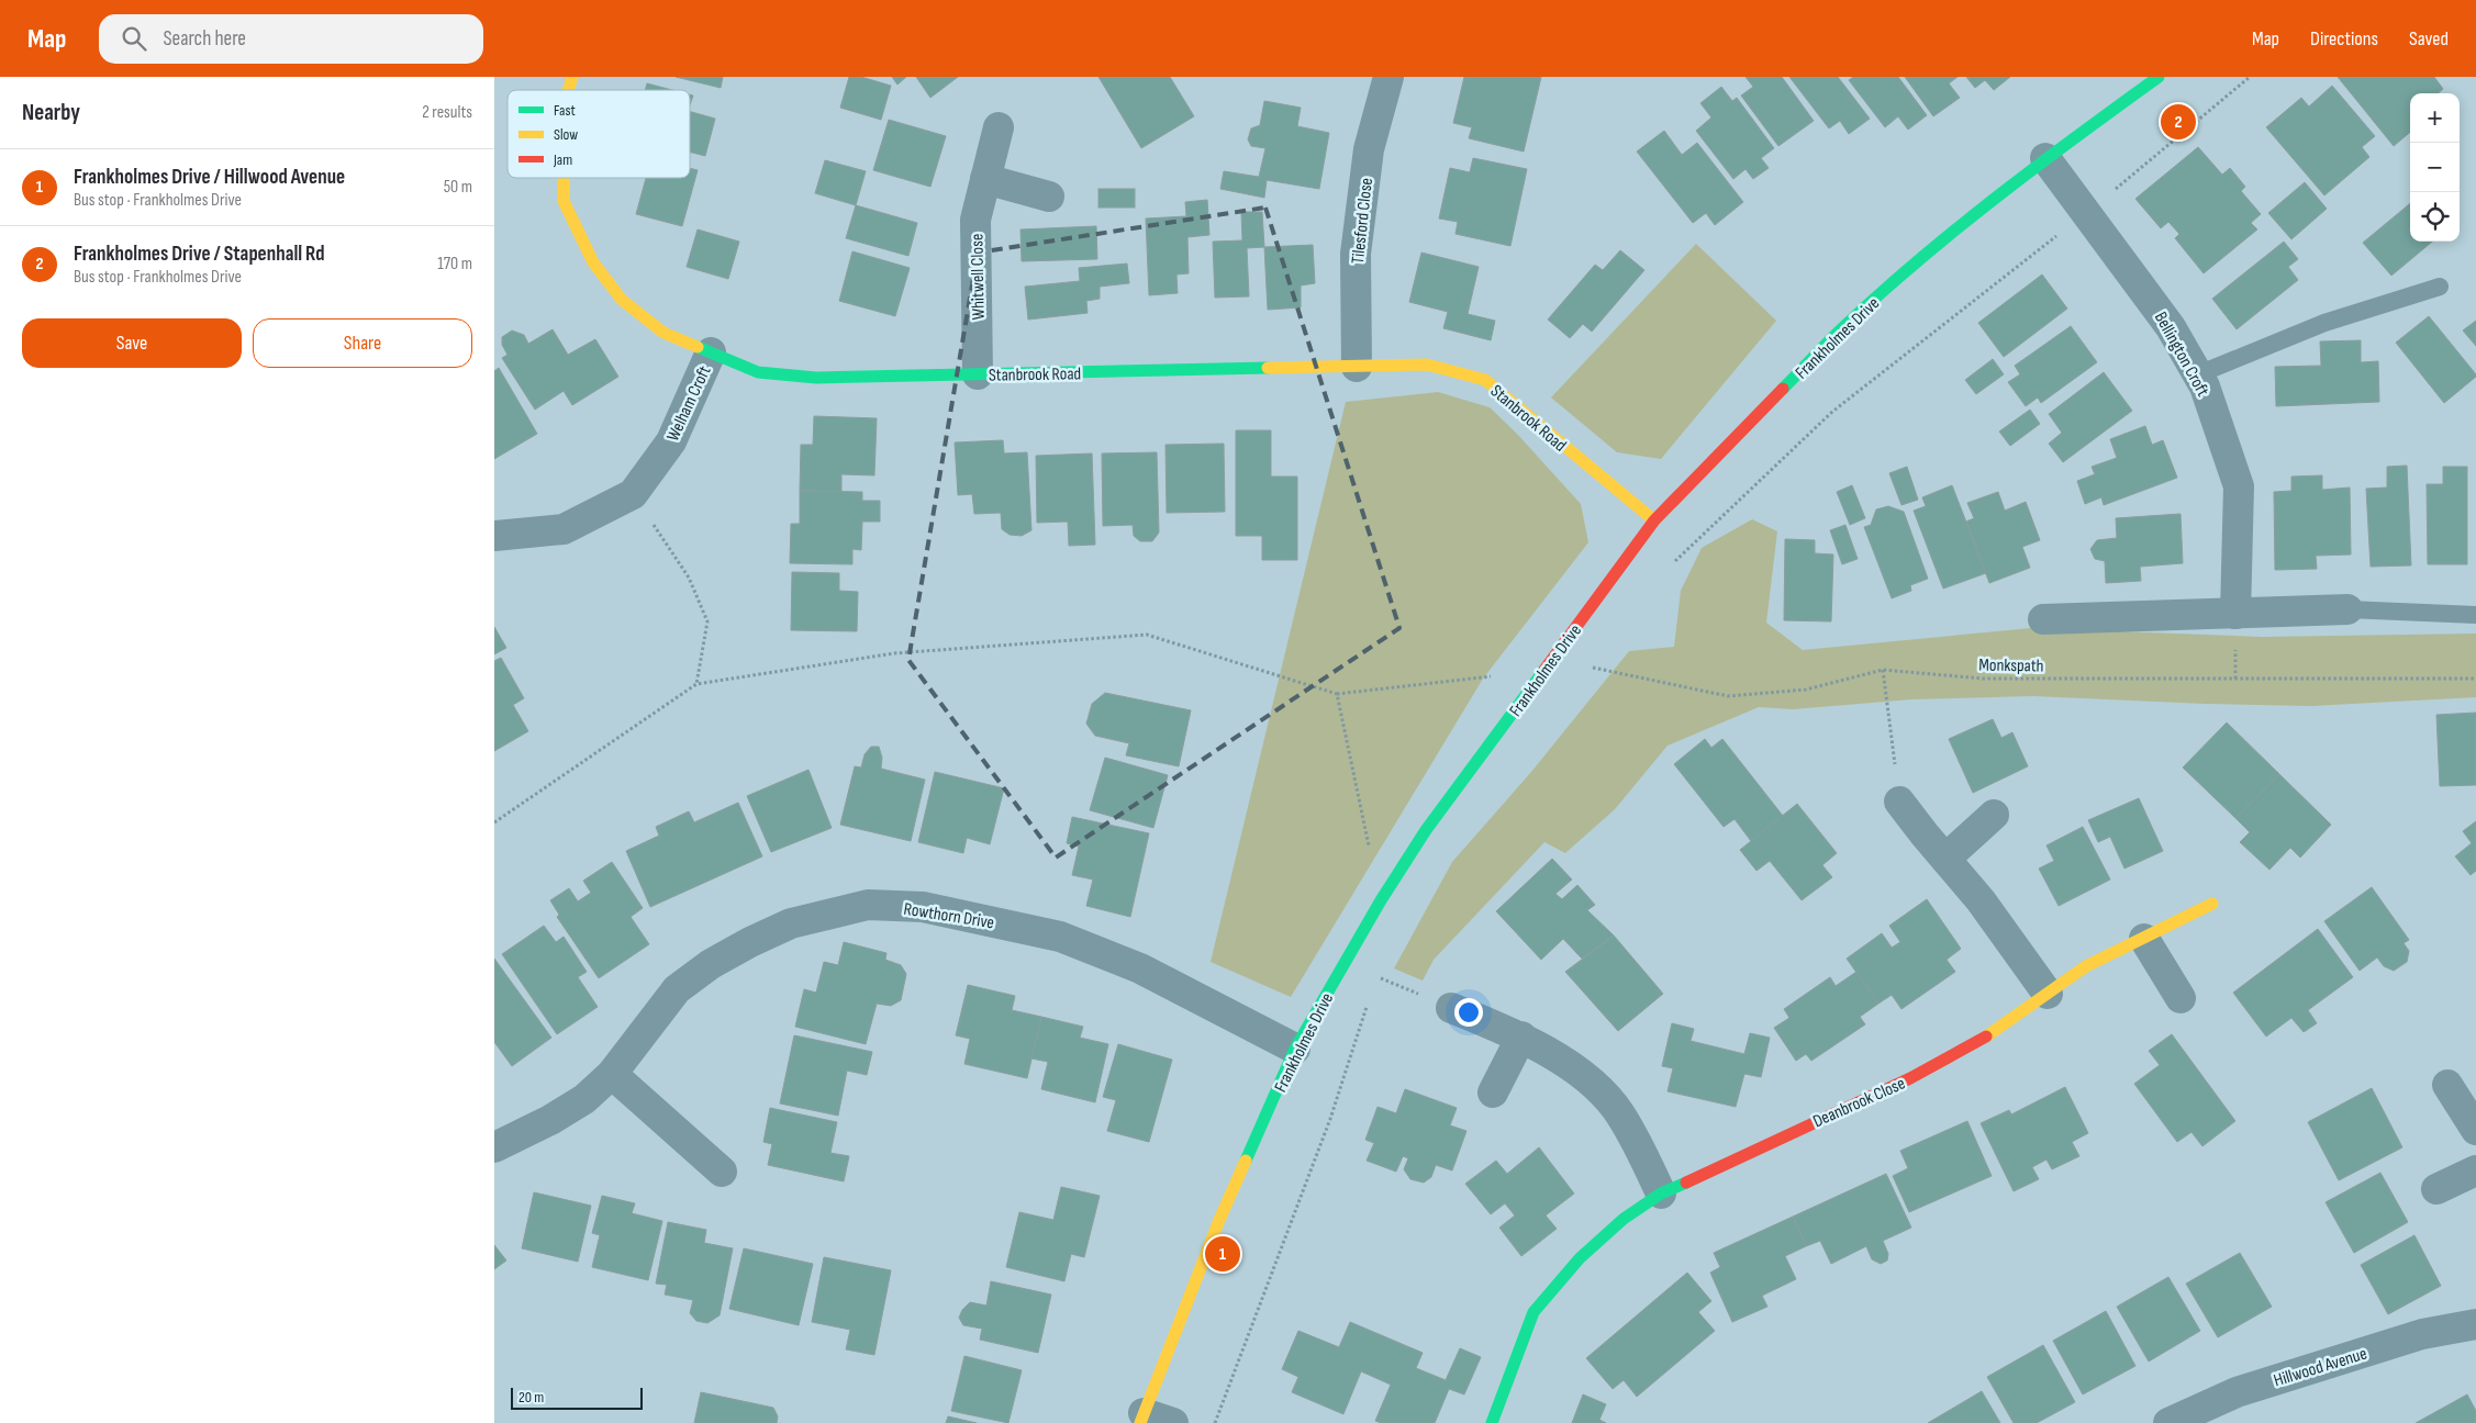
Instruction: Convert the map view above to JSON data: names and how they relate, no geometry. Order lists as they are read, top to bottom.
{
  "streets": {
    "street": [
      "Tilesford Close",
      "Whitwell Close",
      "Frankholmes Drive",
      "Bellington Croft",
      "Stanbrook Road",
      "Welham Croft",
      "Rowthorn Drive",
      "Deanbrook Close",
      "Hillwood Avenue"
    ],
    "path": ["Monkspath"]
  },
  "crossings": [
    ["Tilesford Close", "Stanbrook Road"],
    ["Whitwell Close", "Stanbrook Road"],
    ["Frankholmes Drive", "Bellington Croft"],
    ["Frankholmes Drive", "Stanbrook Road"],
    ["Frankholmes Drive", "Rowthorn Drive"],
    ["Stanbrook Road", "Welham Croft"]
  ],
  "legend": ["Fast", "Slow", "Jam"],
  "scale_bar": "20 m",
  "page": {
    "header": "Map",
    "search": "Search here",
    "nav": ["Map", "Directions", "Saved"],
    "heading": ["Nearby", "2 results"],
    "map_buttons": ["+", "−"],
    "pins": ["2", "1"],
    "list": [
      {
        "mark": "1",
        "name": "Frankholmes Drive / Hillwood Avenue",
        "note": "Bus stop · Frankholmes Drive",
        "value": "50 m"
      },
      {
        "mark": "2",
        "name": "Frankholmes Drive / Stapenhall Rd",
        "note": "Bus stop · Frankholmes Drive",
        "value": "170 m"
      }
    ],
    "buttons": ["Save", "Share"],
    "scale": "20 m"
  }
}
